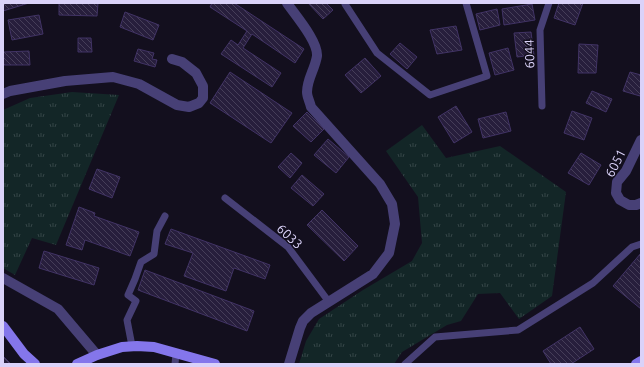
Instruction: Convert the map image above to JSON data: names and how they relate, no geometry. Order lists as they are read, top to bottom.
{
  "streets": {
    "street": ["6051"],
    "lane": ["6044", "6033"]
  }
}
